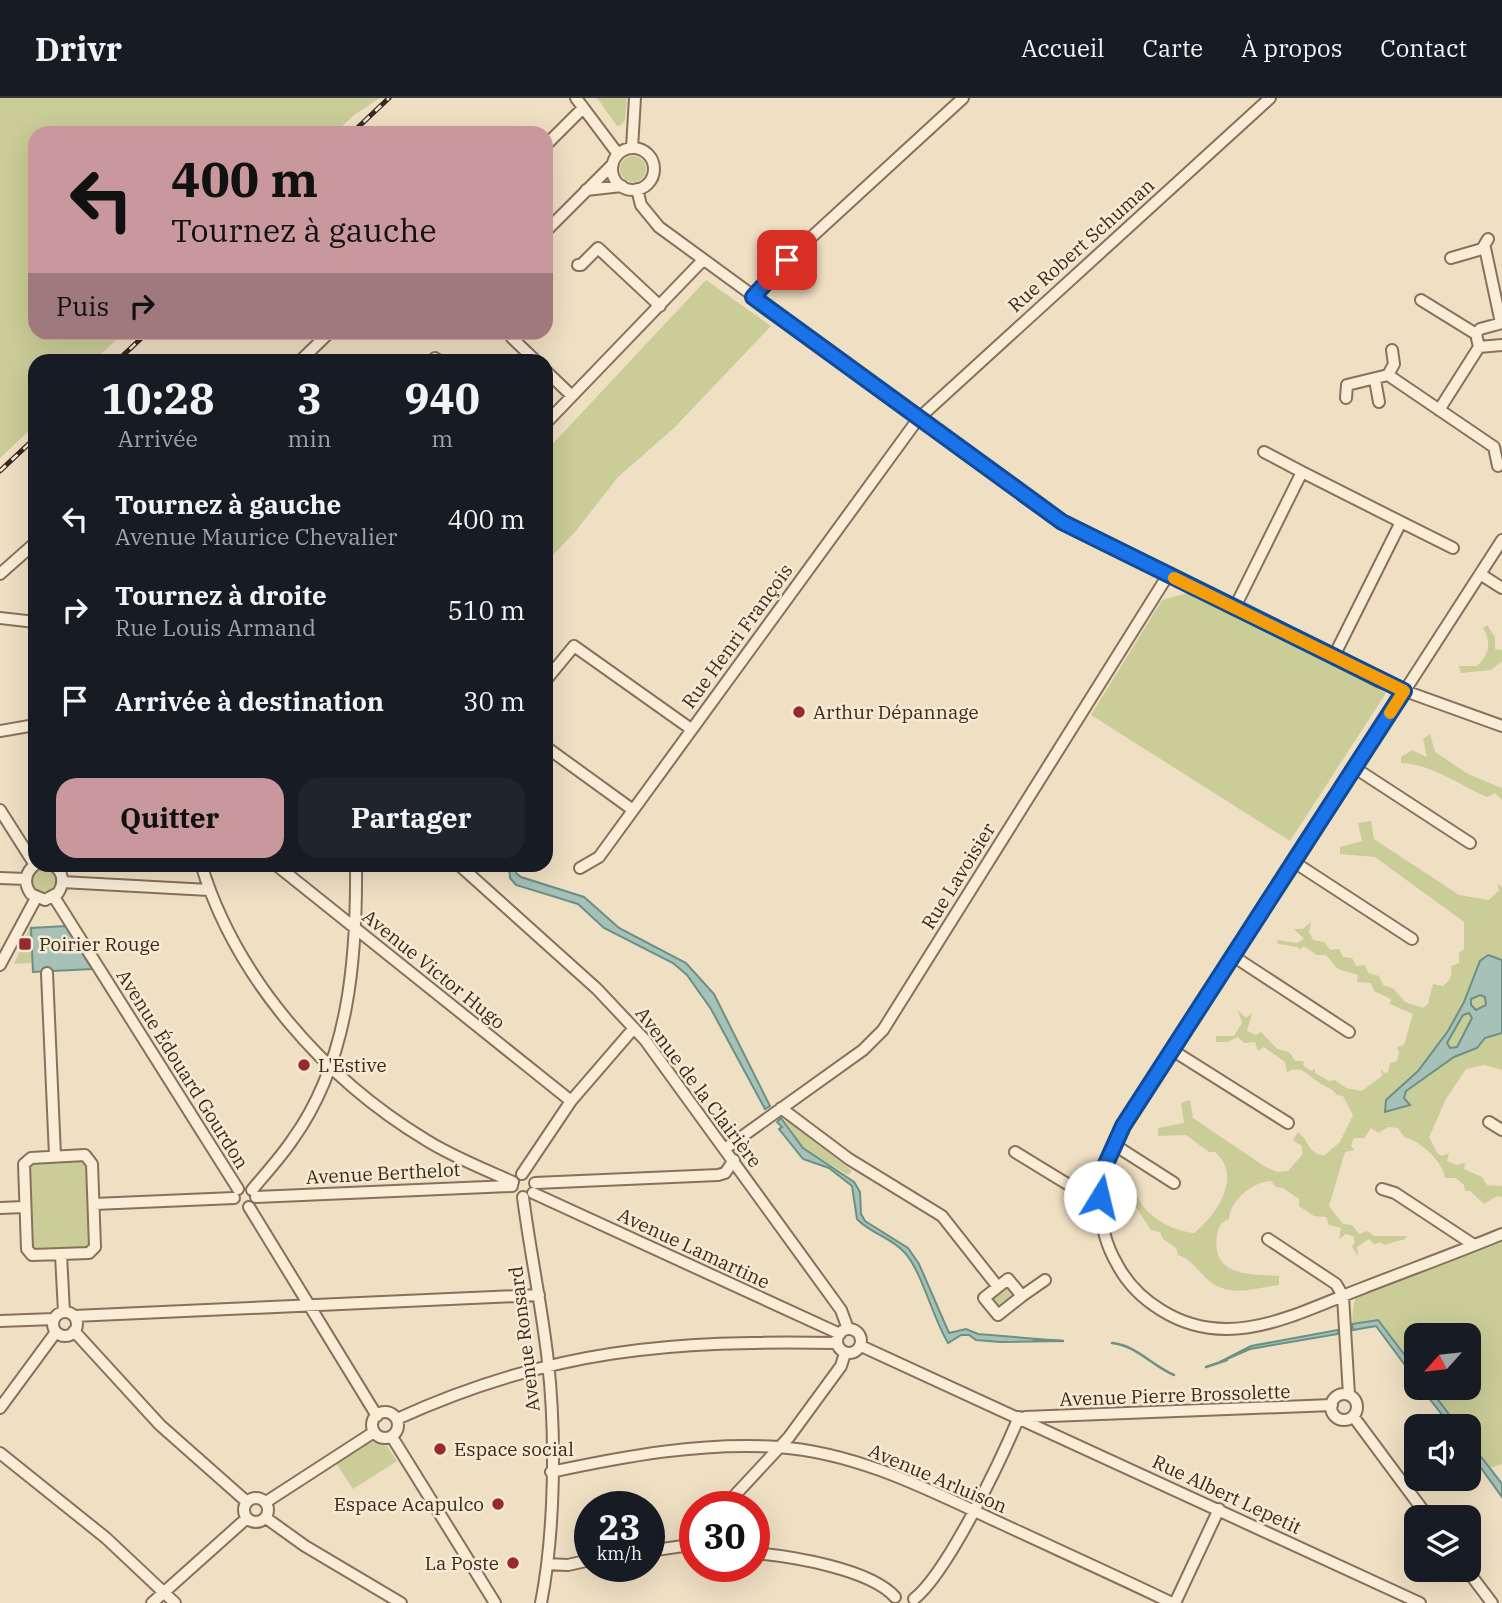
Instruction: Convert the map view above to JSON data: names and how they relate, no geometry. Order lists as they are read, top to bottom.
{
  "streets": {
    "street": [
      "Rue Robert Schuman",
      "Rue Henri François",
      "Rue Lavoisier",
      "Avenue Victor Hugo",
      "Avenue Édouard Gourdon",
      "Avenue de la Clairière",
      "Avenue Berthelot",
      "Avenue Lamartine",
      "Avenue Ronsard",
      "Avenue Pierre Brossolette",
      "Avenue Arluison",
      "Rue Albert Lepetit"
    ]
  },
  "crossings": [
    ["Rue Robert Schuman", "Rue Henri François"],
    ["Rue Lavoisier", "Avenue de la Clairière"],
    ["Avenue Édouard Gourdon", "Avenue Berthelot"],
    ["Avenue de la Clairière", "Avenue Lamartine"],
    ["Avenue Lamartine", "Avenue Ronsard"],
    ["Avenue Ronsard", "Avenue Arluison"],
    ["Avenue Pierre Brossolette", "Rue Albert Lepetit"]
  ],
  "places": {
    "other": [
      "Arthur Dépannage",
      "L'Estive",
      "Espace social",
      "Espace Acapulco",
      "La Poste"
    ],
    "transit": ["Poirier Rouge"]
  },
  "north": "bottom left",
  "page": {
    "header": "Drivr",
    "nav": [
      "Accueil",
      "Carte",
      "À propos",
      "Contact"
    ],
    "turn": ["400 m", "Tournez à gauche"],
    "then": "Puis",
    "eta": [
      "10:28",
      "Arrivée",
      "3",
      "min",
      "940",
      "m"
    ],
    "list": [
      {
        "name": "Tournez à gauche",
        "note": "Avenue Maurice Chevalier",
        "value": "400 m"
      },
      {
        "name": "Tournez à droite",
        "note": "Rue Louis Armand",
        "value": "510 m"
      },
      {
        "name": "Arrivée à destination",
        "value": "30 m"
      }
    ],
    "buttons": ["Quitter", "Partager"],
    "speed": "23 km/h",
    "limit": "30"
  }
}
